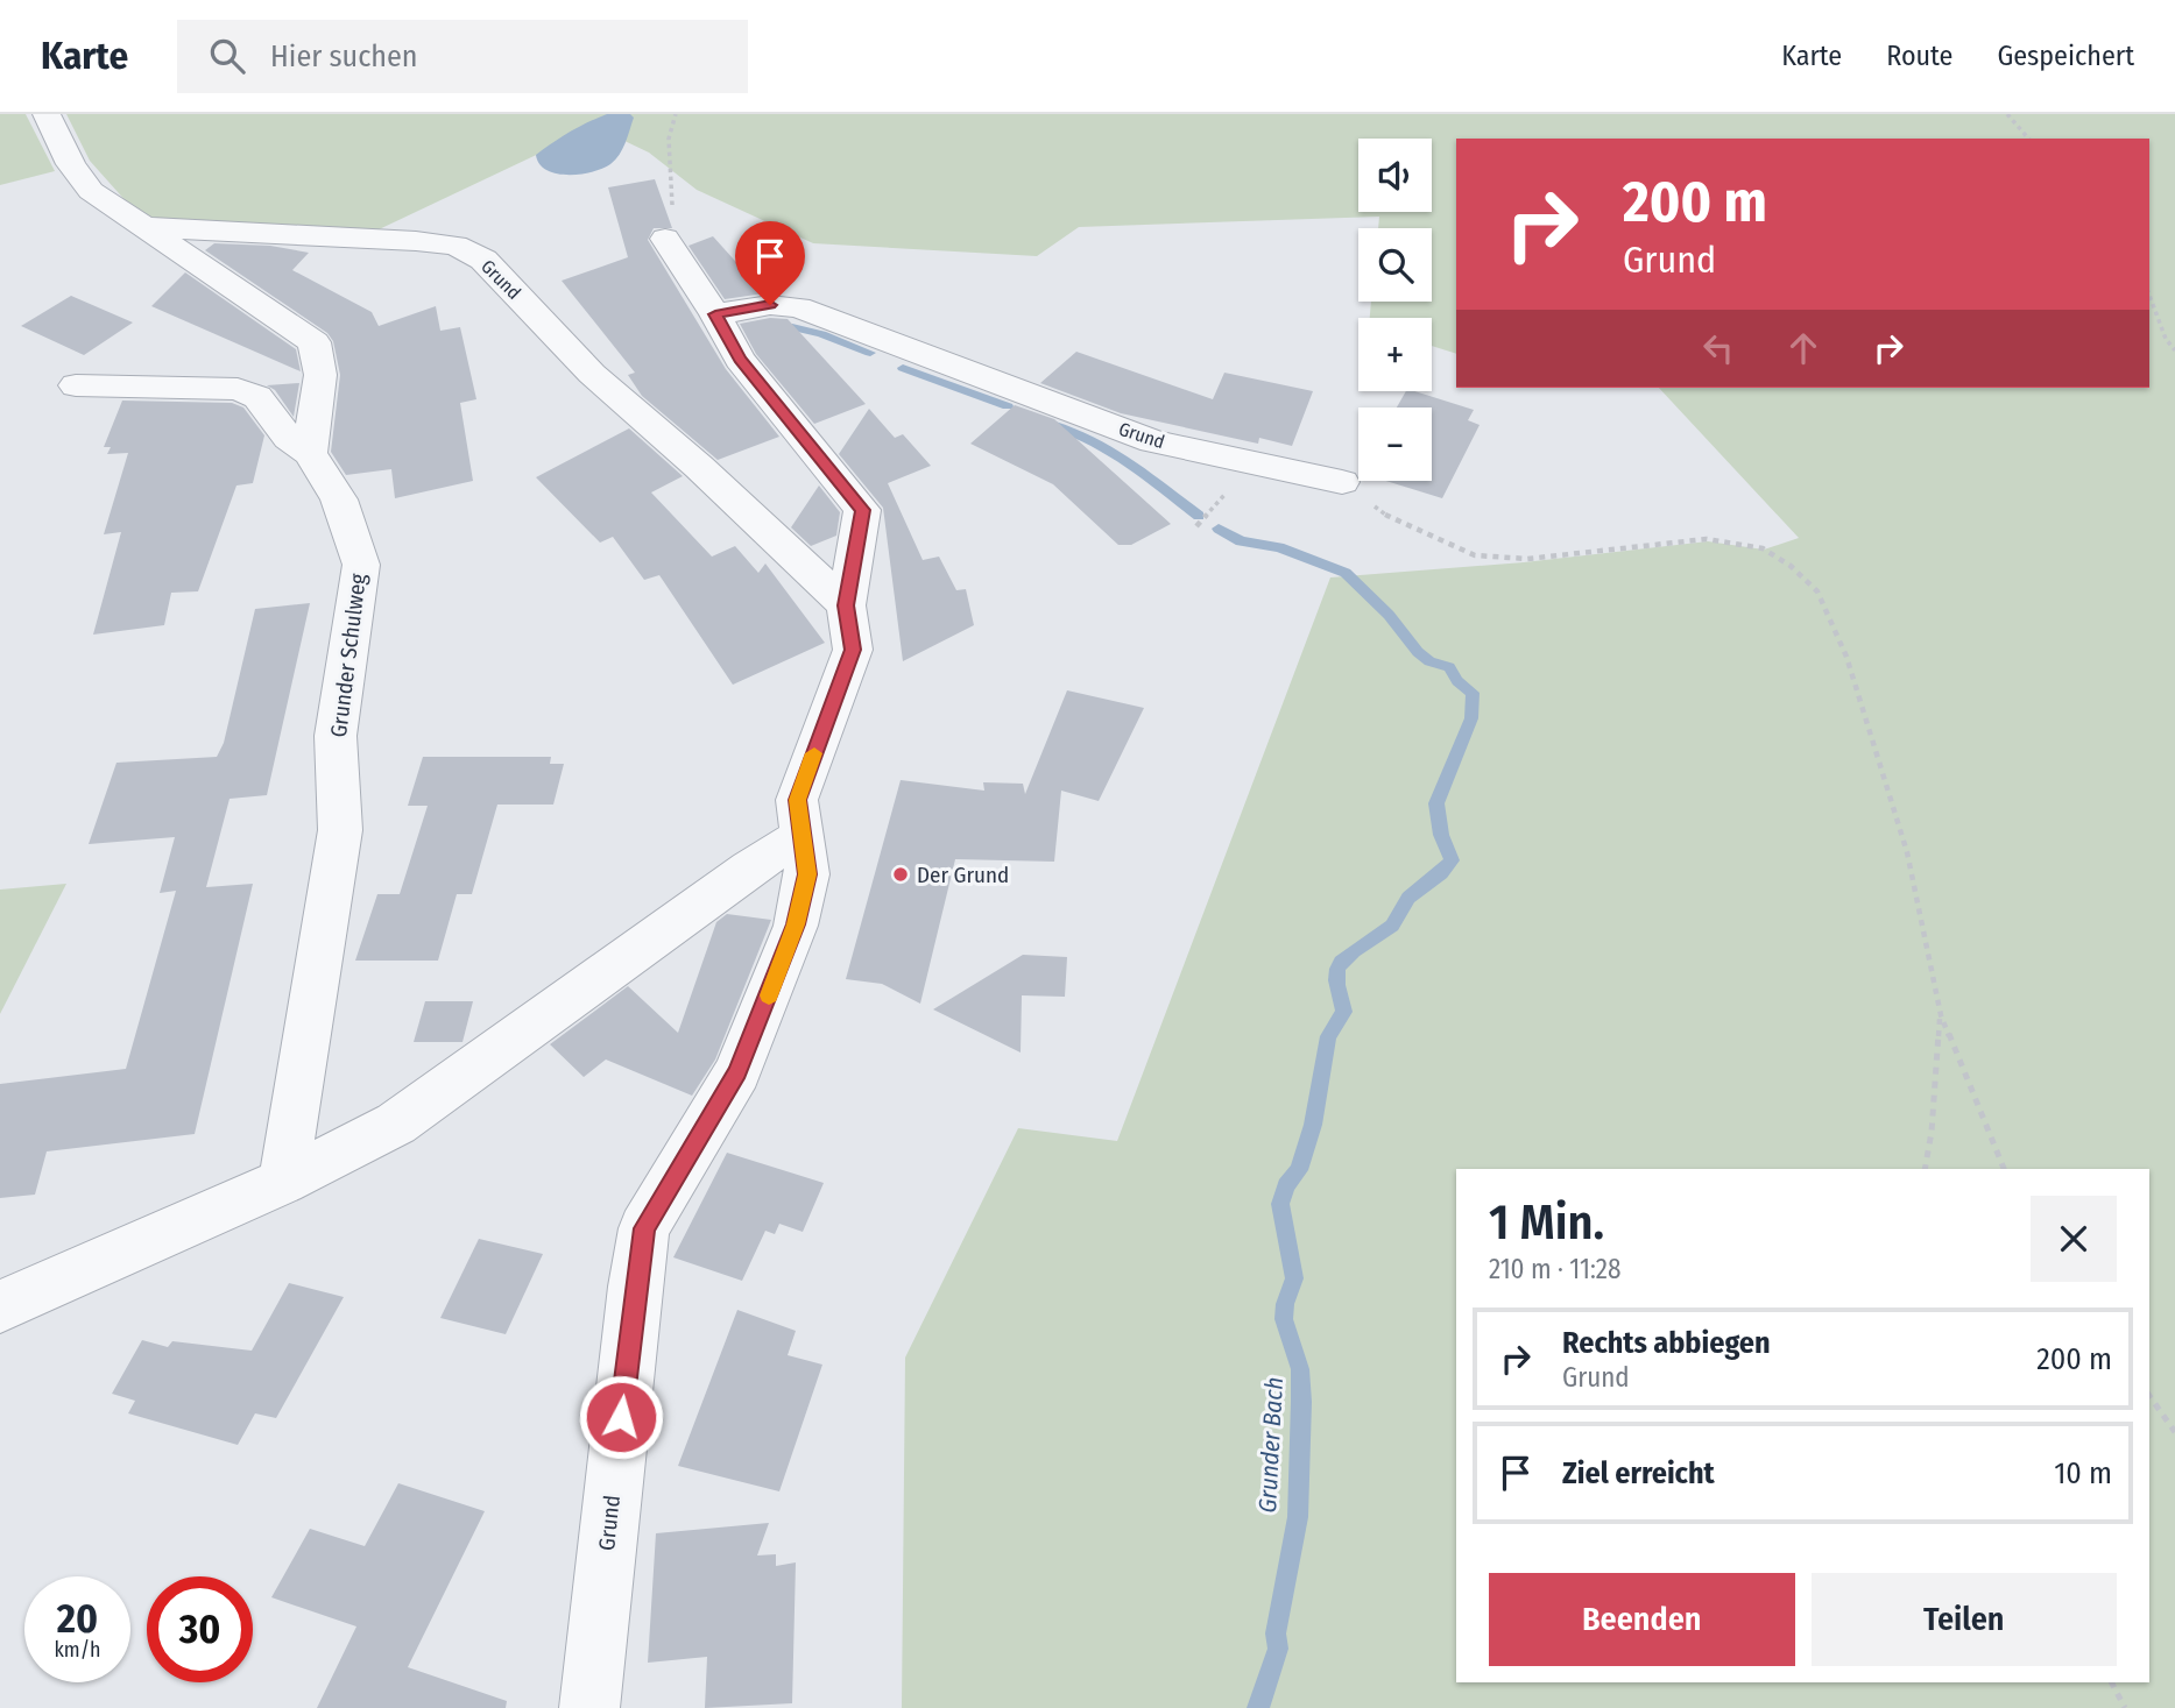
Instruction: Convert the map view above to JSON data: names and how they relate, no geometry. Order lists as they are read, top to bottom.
{
  "streets": {
    "street": ["Grund", "Grunder Schulweg"]
  },
  "water": ["Grunder Bach"],
  "places": ["Der Grund"],
  "page": {
    "header": "Karte",
    "search": "Hier suchen",
    "nav": ["Karte", "Route", "Gespeichert"],
    "map_buttons": ["+", "−"],
    "turn": ["200 m", "Grund"],
    "heading": ["1 Min.", "210 m · 11:28"],
    "list": [
      {
        "name": "Rechts abbiegen",
        "note": "Grund",
        "value": "200 m"
      },
      {
        "name": "Ziel erreicht",
        "value": "10 m"
      }
    ],
    "buttons": ["Beenden", "Teilen"],
    "speed": "20 km/h",
    "limit": "30"
  }
}
